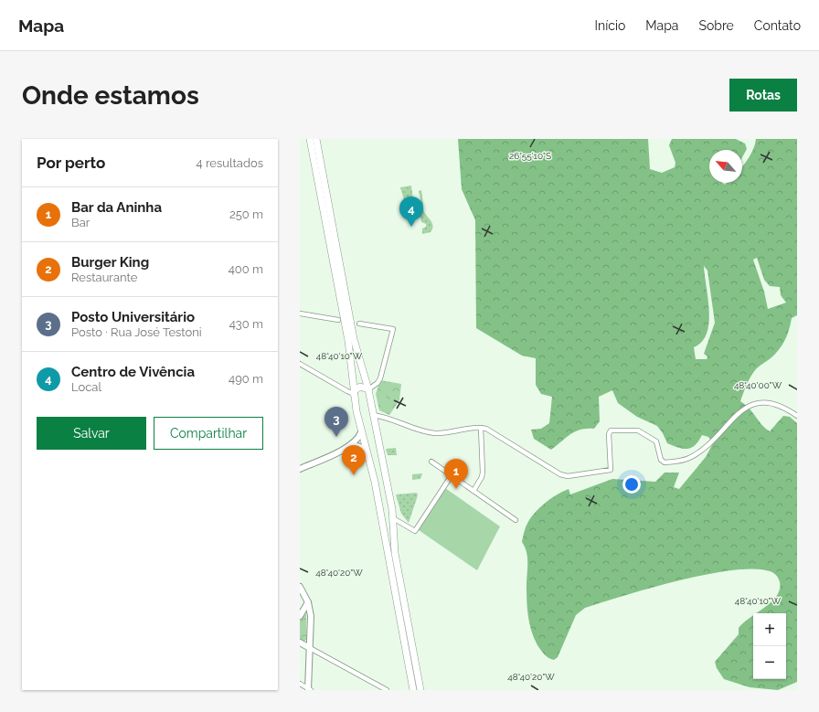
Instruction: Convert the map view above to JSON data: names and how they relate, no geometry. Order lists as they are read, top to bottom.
{
  "north": "top left",
  "page": {
    "header": "Mapa",
    "nav": [
      "Início",
      "Mapa",
      "Sobre",
      "Contato"
    ],
    "buttons": [
      "Rotas",
      ["Salvar", "Compartilhar"]
    ],
    "title": "Onde estamos",
    "heading": ["Por perto", "4 resultados"],
    "list": [
      {
        "mark": "1",
        "name": "Bar da Aninha",
        "note": "Bar",
        "value": "250 m"
      },
      {
        "mark": "2",
        "name": "Burger King",
        "note": "Restaurante",
        "value": "400 m"
      },
      {
        "mark": "3",
        "name": "Posto Universitário",
        "note": "Posto · Rua José Testoni",
        "value": "430 m"
      },
      {
        "mark": "4",
        "name": "Centro de Vivência",
        "note": "Local",
        "value": "490 m"
      }
    ],
    "pins": [
      "4",
      "3",
      "2",
      "1"
    ],
    "map_buttons": ["+", "−"]
  },
  "coordinates": [
    "26°55'10\"S",
    "48°40'10\"W",
    "48°40'00\"W",
    "48°40'20\"W"
  ]
}
